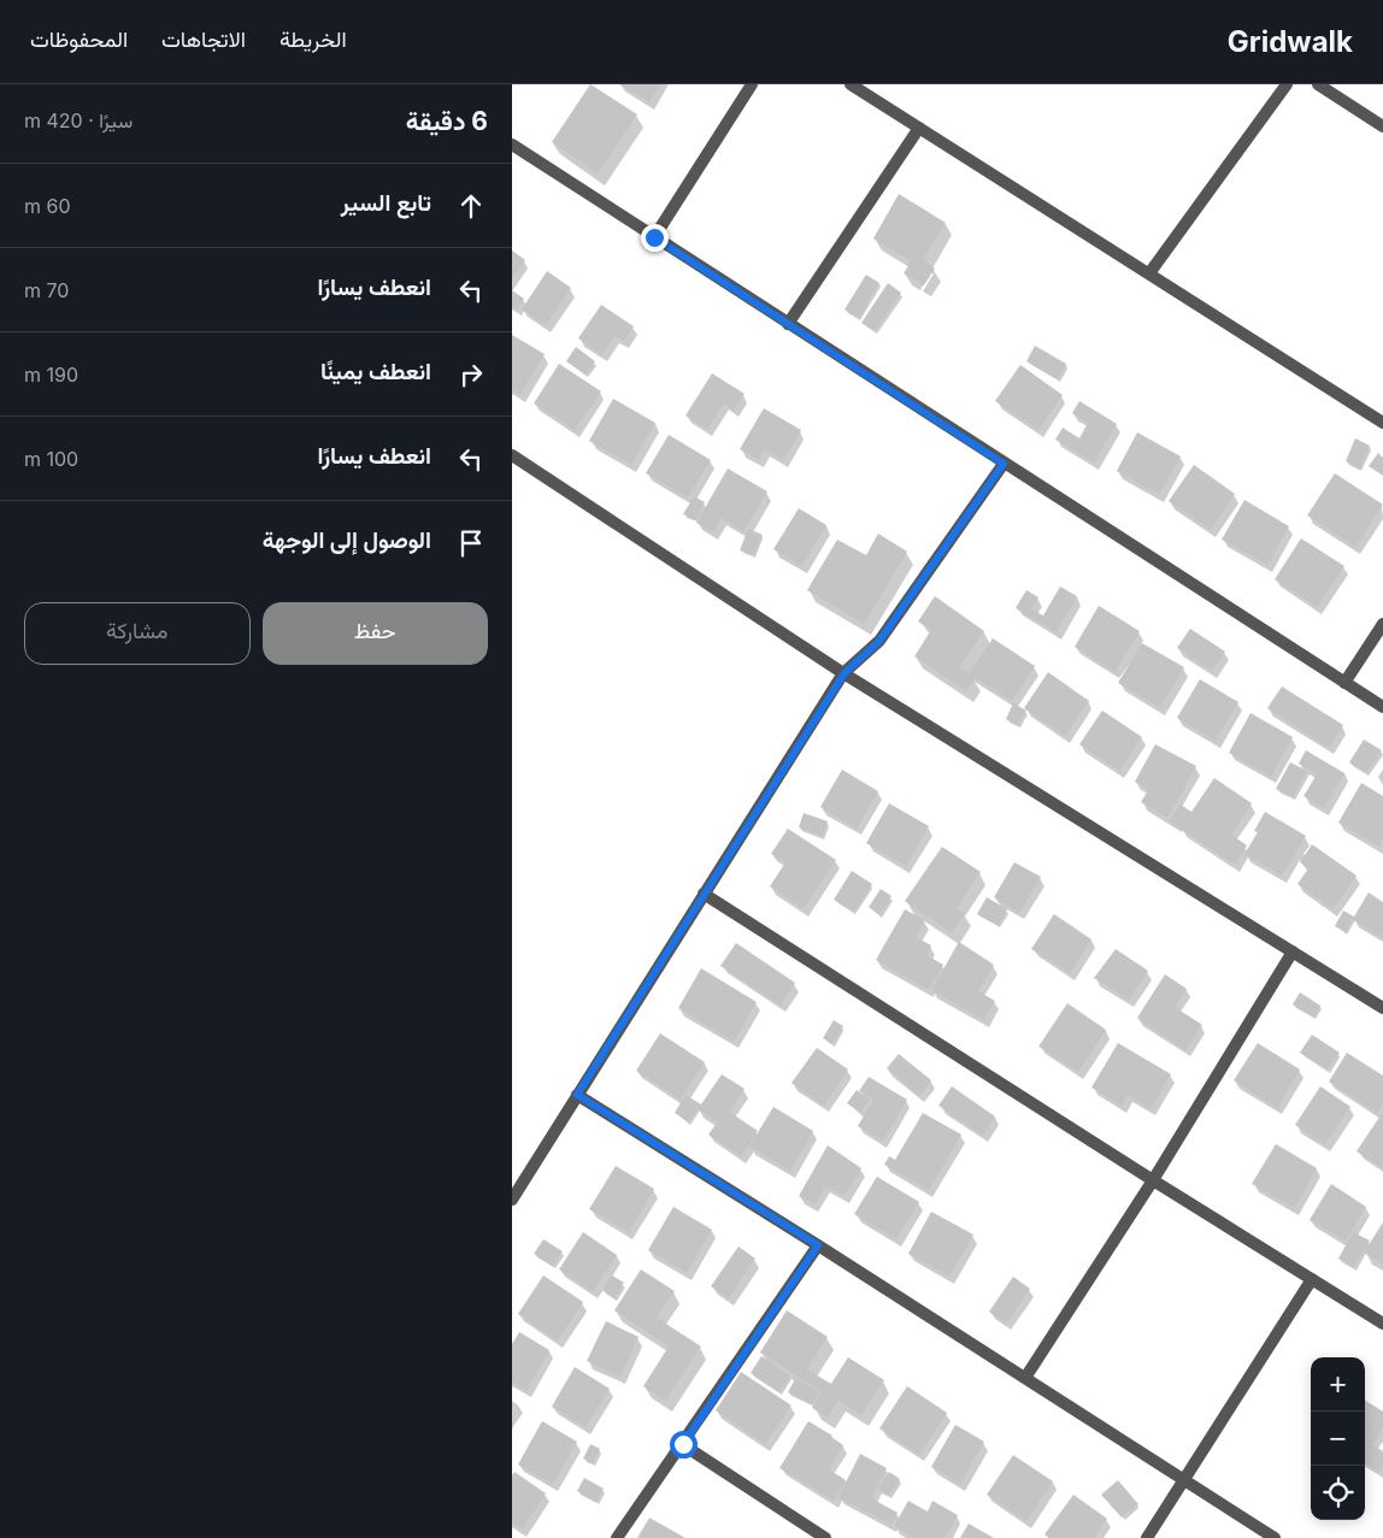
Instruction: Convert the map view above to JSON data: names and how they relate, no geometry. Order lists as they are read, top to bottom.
{
  "page": {
    "header": "Gridwalk",
    "nav": ["الخريطة", "الاتجاهات", "المحفوظات"],
    "heading": ["6 دقيقة", "سيرًا · 420 m"],
    "list": [
      ["تابع السير", "60 m"],
      ["انعطف يسارًا", "70 m"],
      ["انعطف يمينًا", "190 m"],
      ["انعطف يسارًا", "100 m"],
      "الوصول إلى الوجهة"
    ],
    "buttons": ["حفظ", "مشاركة"],
    "map_buttons": ["+", "−"]
  }
}
